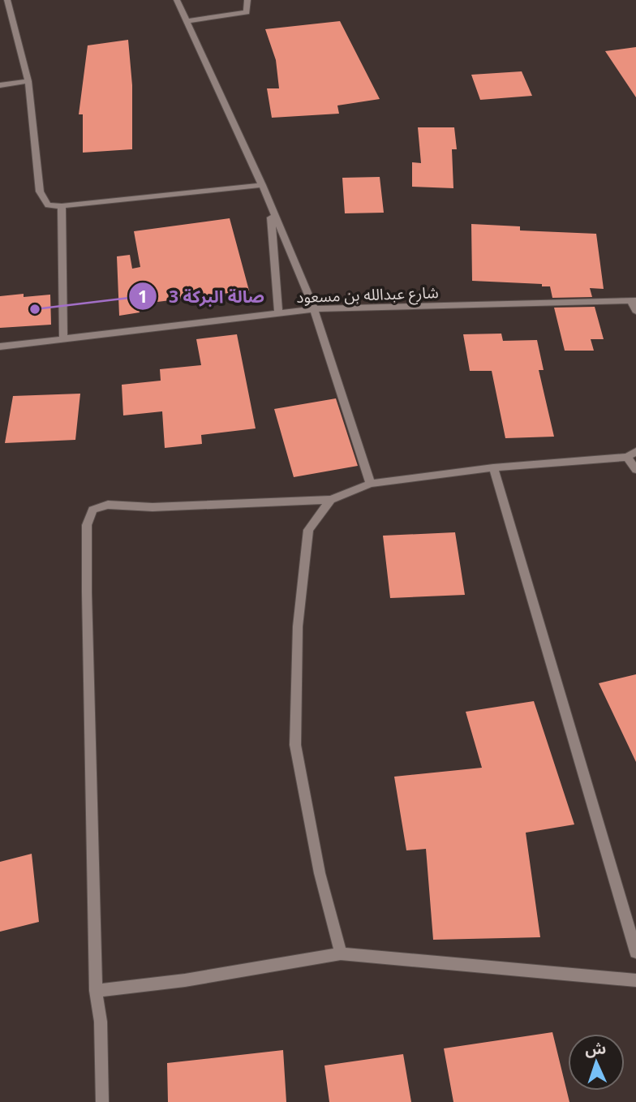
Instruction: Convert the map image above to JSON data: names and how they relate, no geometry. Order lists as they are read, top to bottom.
{
  "streets": {
    "street": ["شارع عبدالله بن مسعود"]
  },
  "places": ["صالة البركة 3"],
  "north": "top"
}
